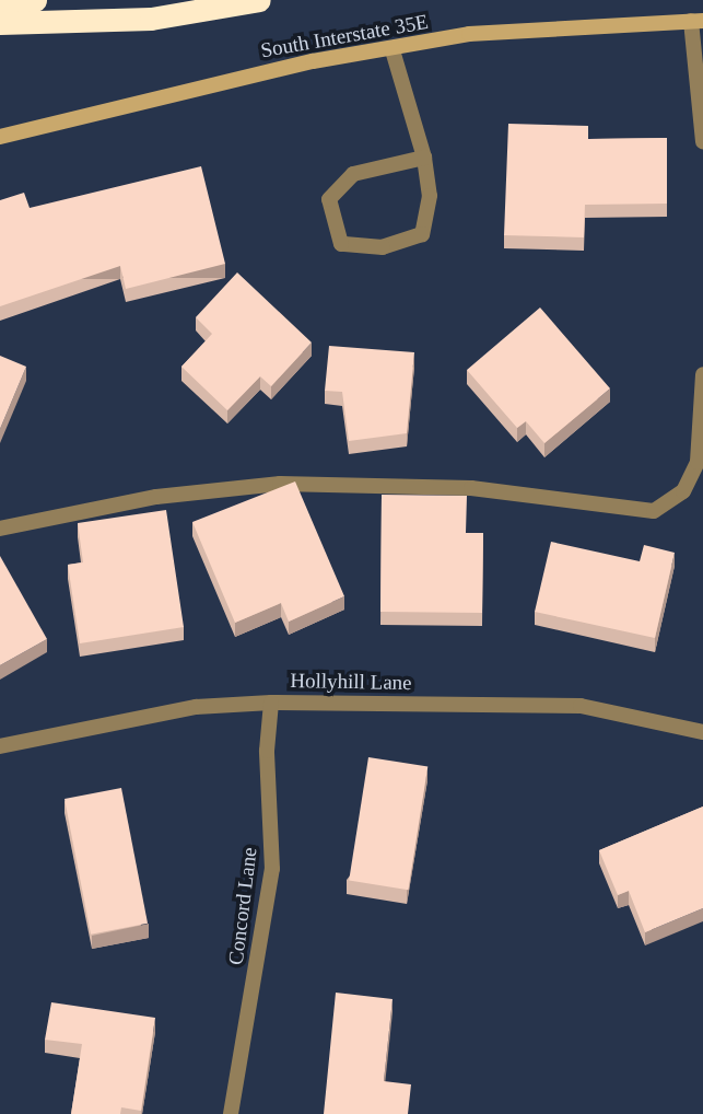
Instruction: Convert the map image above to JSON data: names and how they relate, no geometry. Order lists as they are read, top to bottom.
{
  "streets": {
    "main road": ["South Interstate 35E"],
    "street": ["Hollyhill Lane", "Concord Lane"]
  },
  "crossings": [
    ["Hollyhill Lane", "Concord Lane"]
  ]
}
